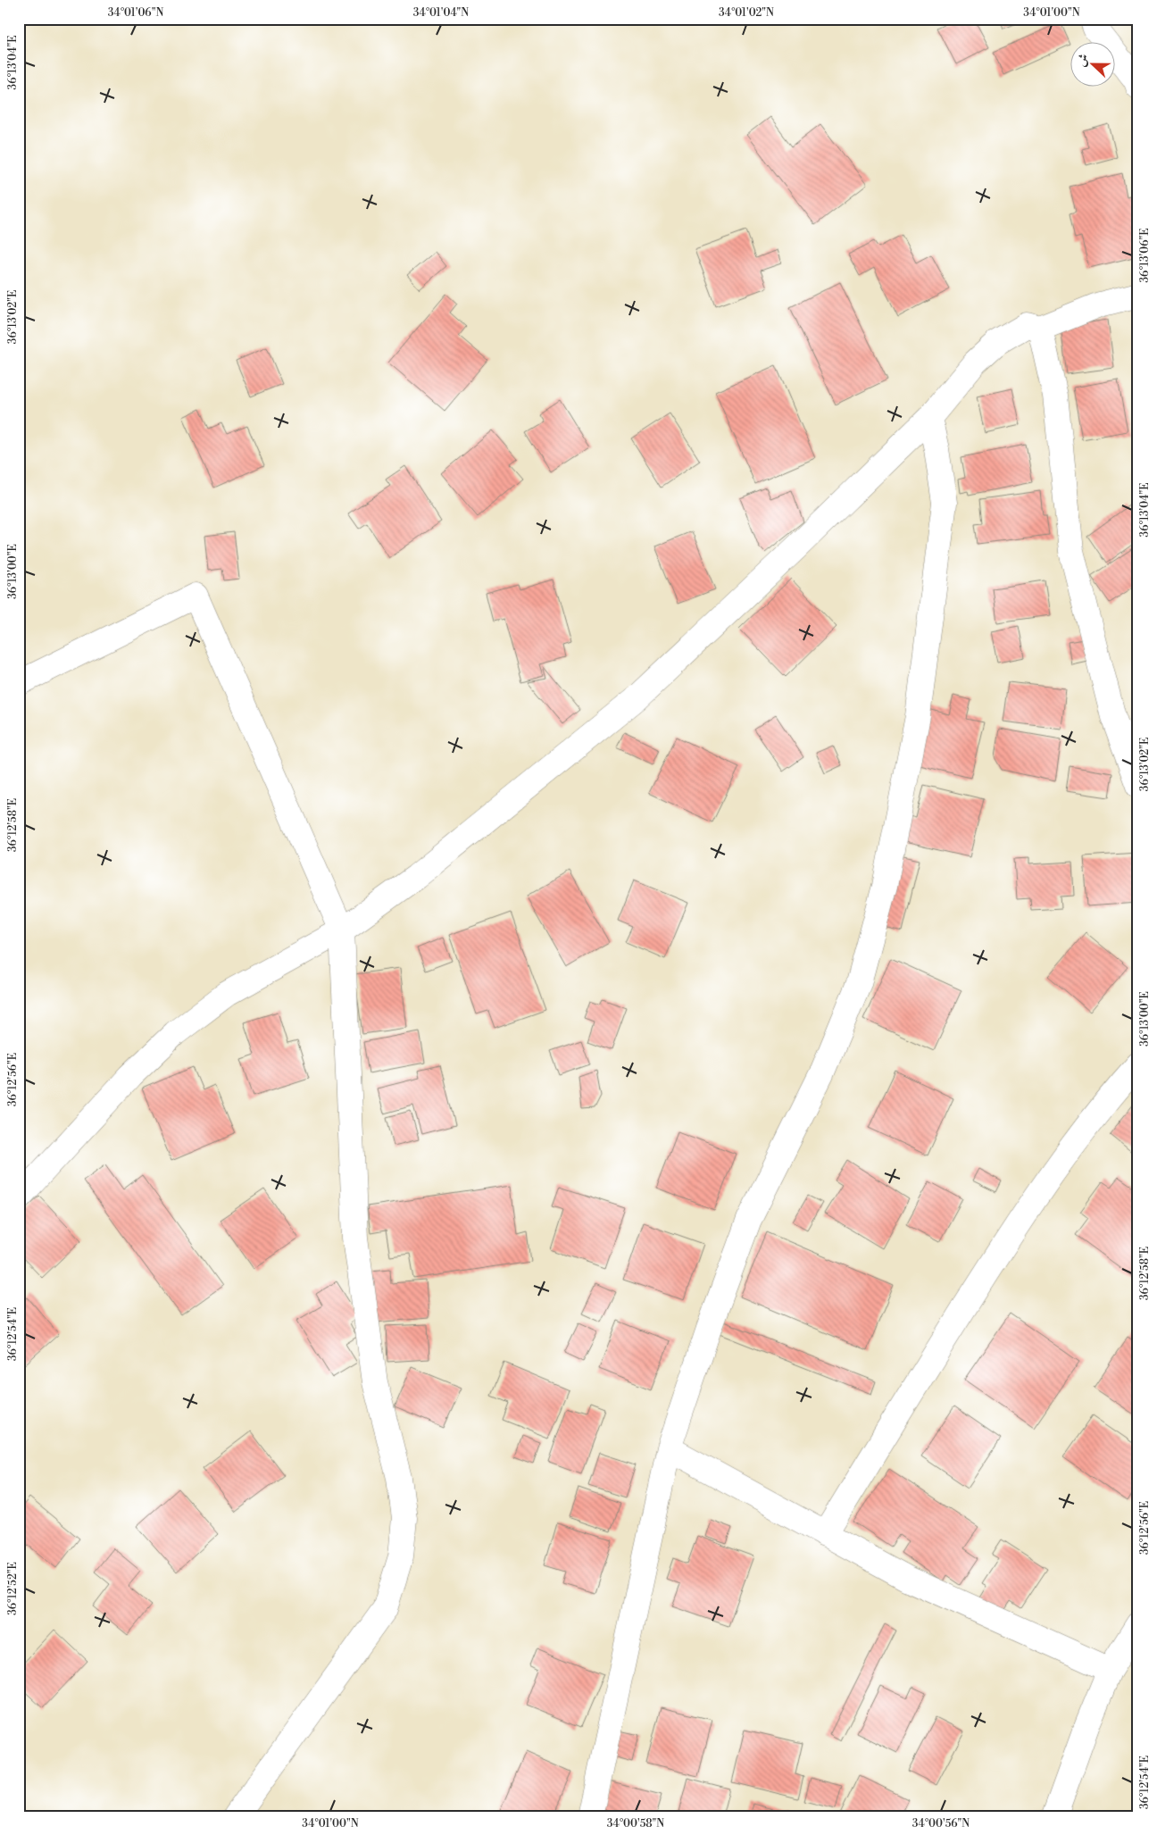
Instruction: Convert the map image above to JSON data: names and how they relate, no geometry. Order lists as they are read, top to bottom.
{
  "north": "left",
  "coordinates": [
    "34°01'06\"N",
    "34°01'04\"N",
    "34°01'02\"N",
    "34°01'00\"N",
    "36°13'04\"E",
    "36°13'06\"E",
    "36°13'02\"E",
    "36°13'00\"E",
    "36°12'58\"E",
    "36°12'56\"E",
    "36°12'54\"E",
    "36°12'52\"E",
    "34°00'58\"N",
    "34°00'56\"N"
  ]
}
